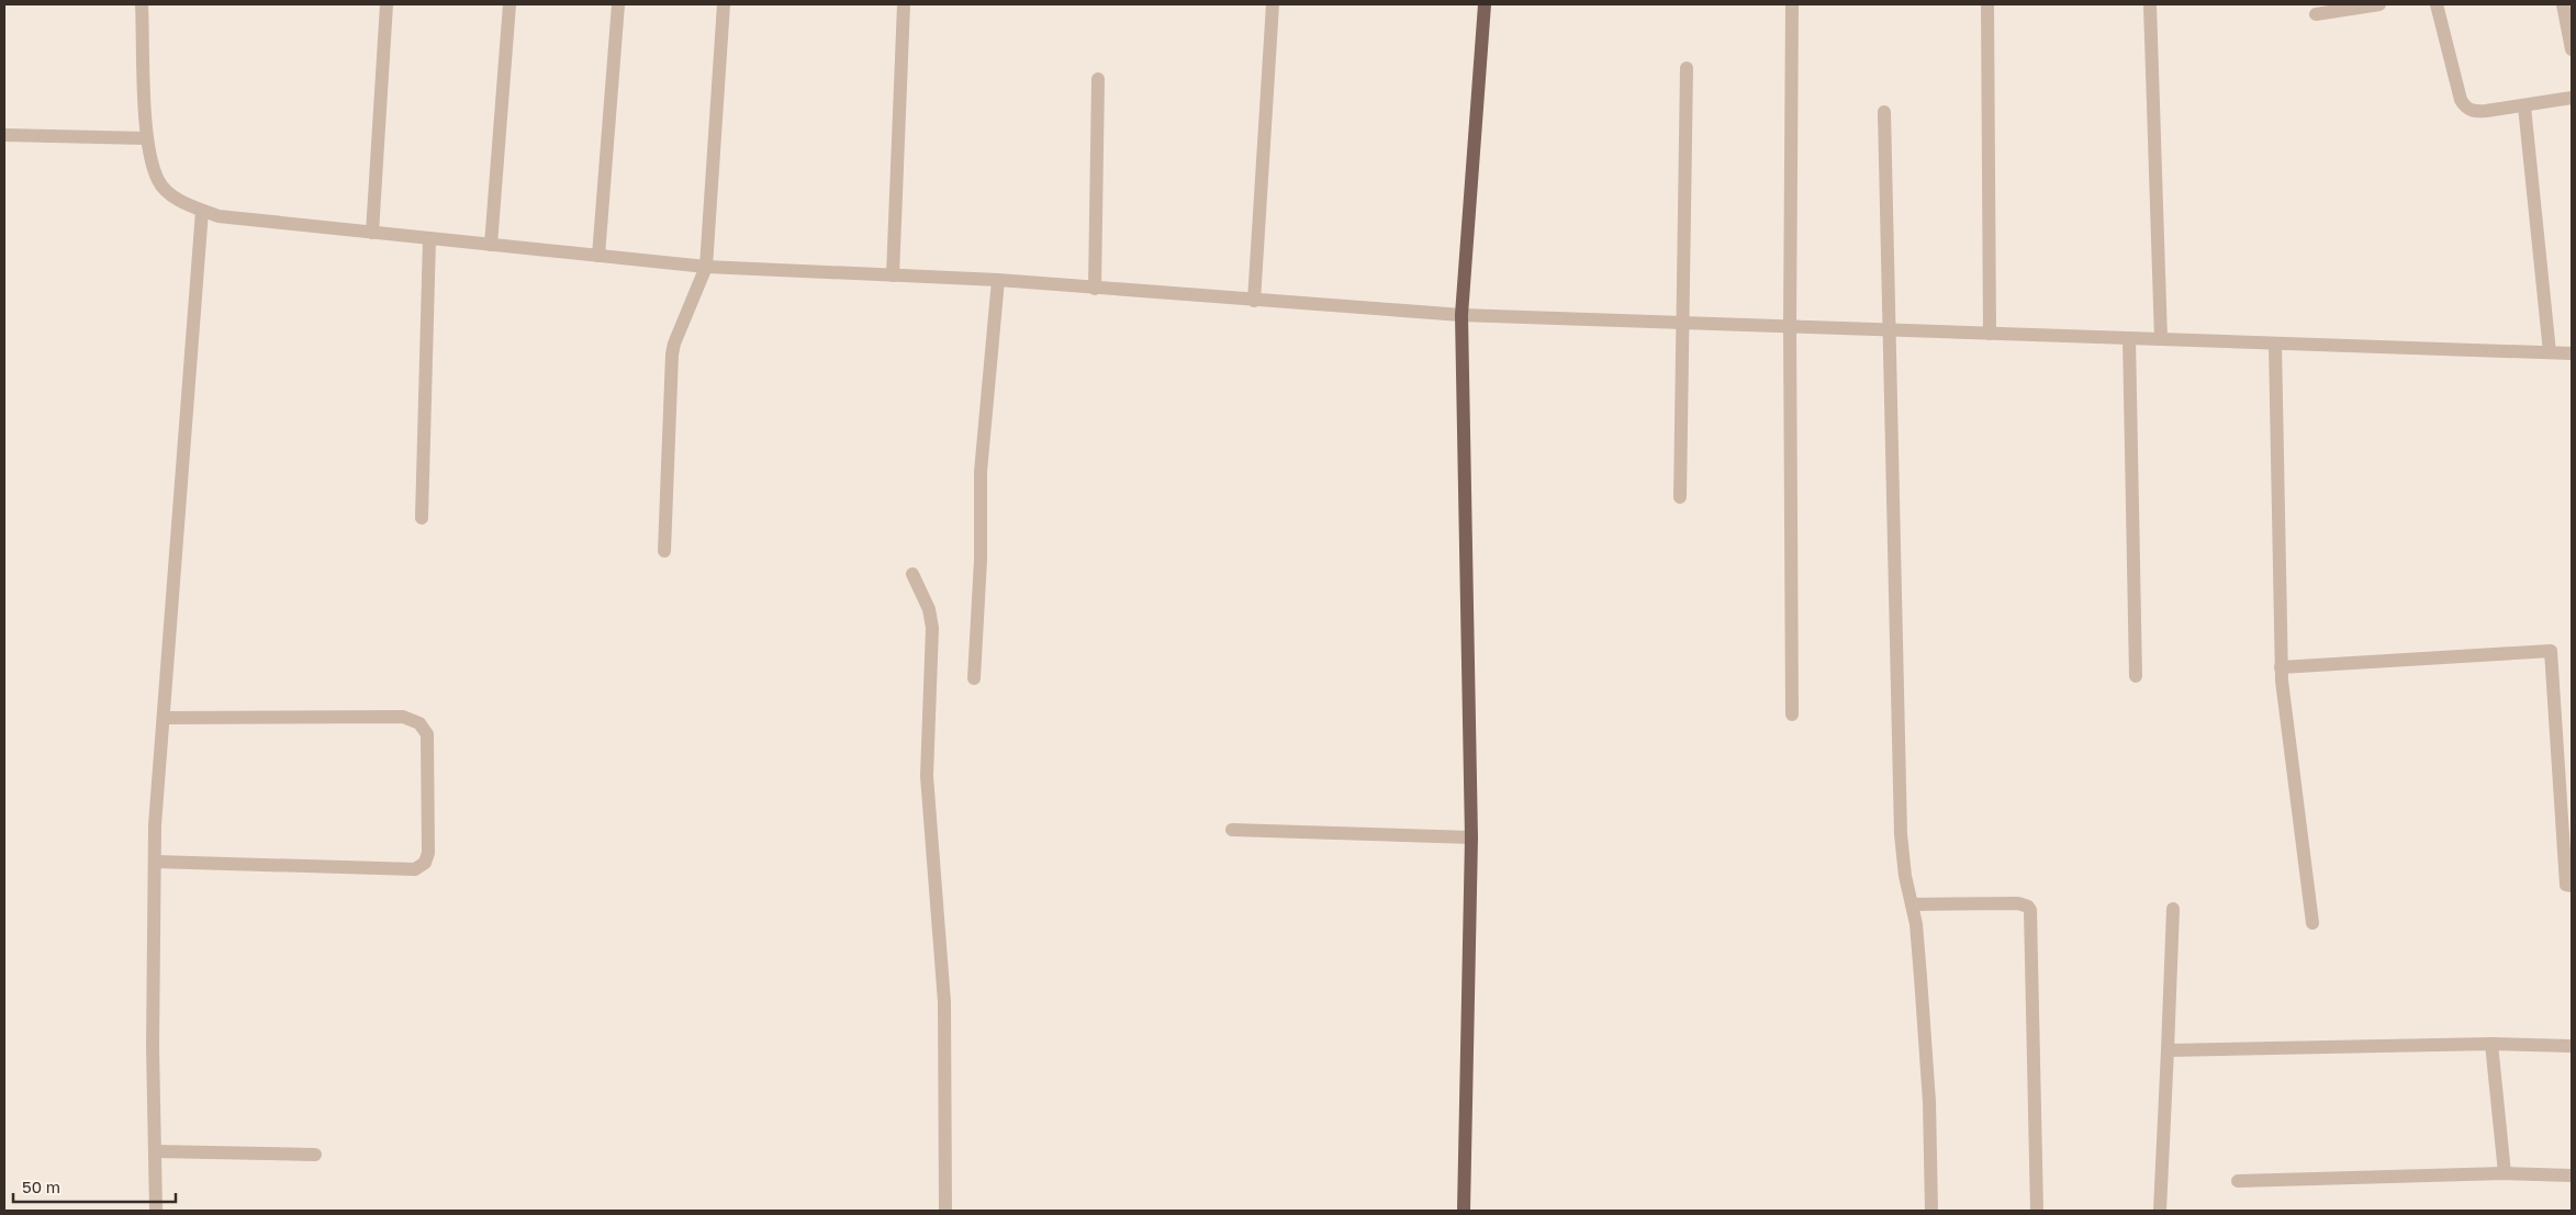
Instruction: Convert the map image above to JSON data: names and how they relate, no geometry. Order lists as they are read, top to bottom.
{
  "scale_bar": "50 m"
}
